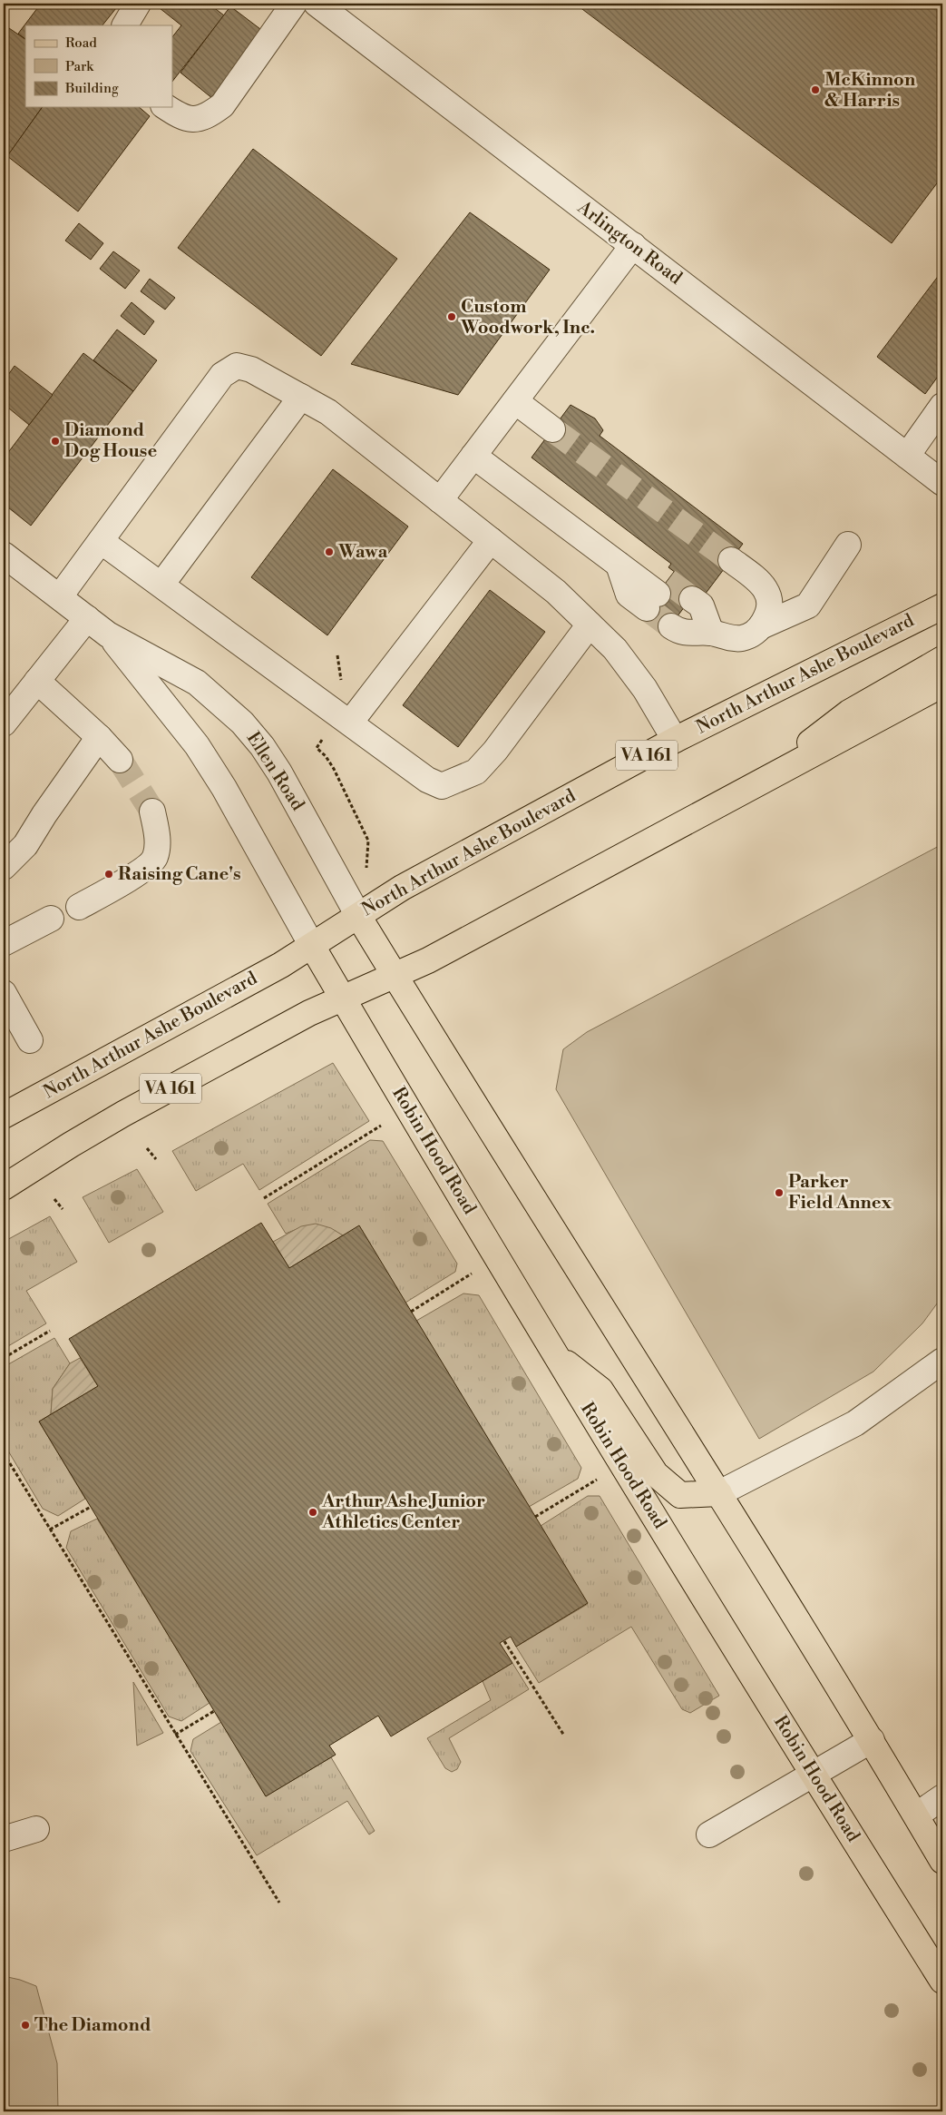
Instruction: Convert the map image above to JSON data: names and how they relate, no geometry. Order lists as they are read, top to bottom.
{
  "streets": {
    "main road": ["North Arthur Ashe Boulevard", "VA 161", "Robin Hood Road"],
    "street": ["Arlington Road", "Ellen Road"]
  },
  "crossings": [
    ["North Arthur Ashe Boulevard", "Ellen Road"],
    ["North Arthur Ashe Boulevard", "Robin Hood Road"],
    ["VA 161", "Robin Hood Road"],
    ["Ellen Road", "Robin Hood Road"]
  ],
  "places": [
    "McKinnon & Harris",
    "Custom Woodwork, Inc.",
    "Diamond Dog House",
    "Wawa",
    "Raising Cane's",
    "Parker Field Annex",
    "Arthur Ashe Junior Athletics Center",
    "The Diamond"
  ],
  "legend": ["Road", "Park", "Building"]
}
